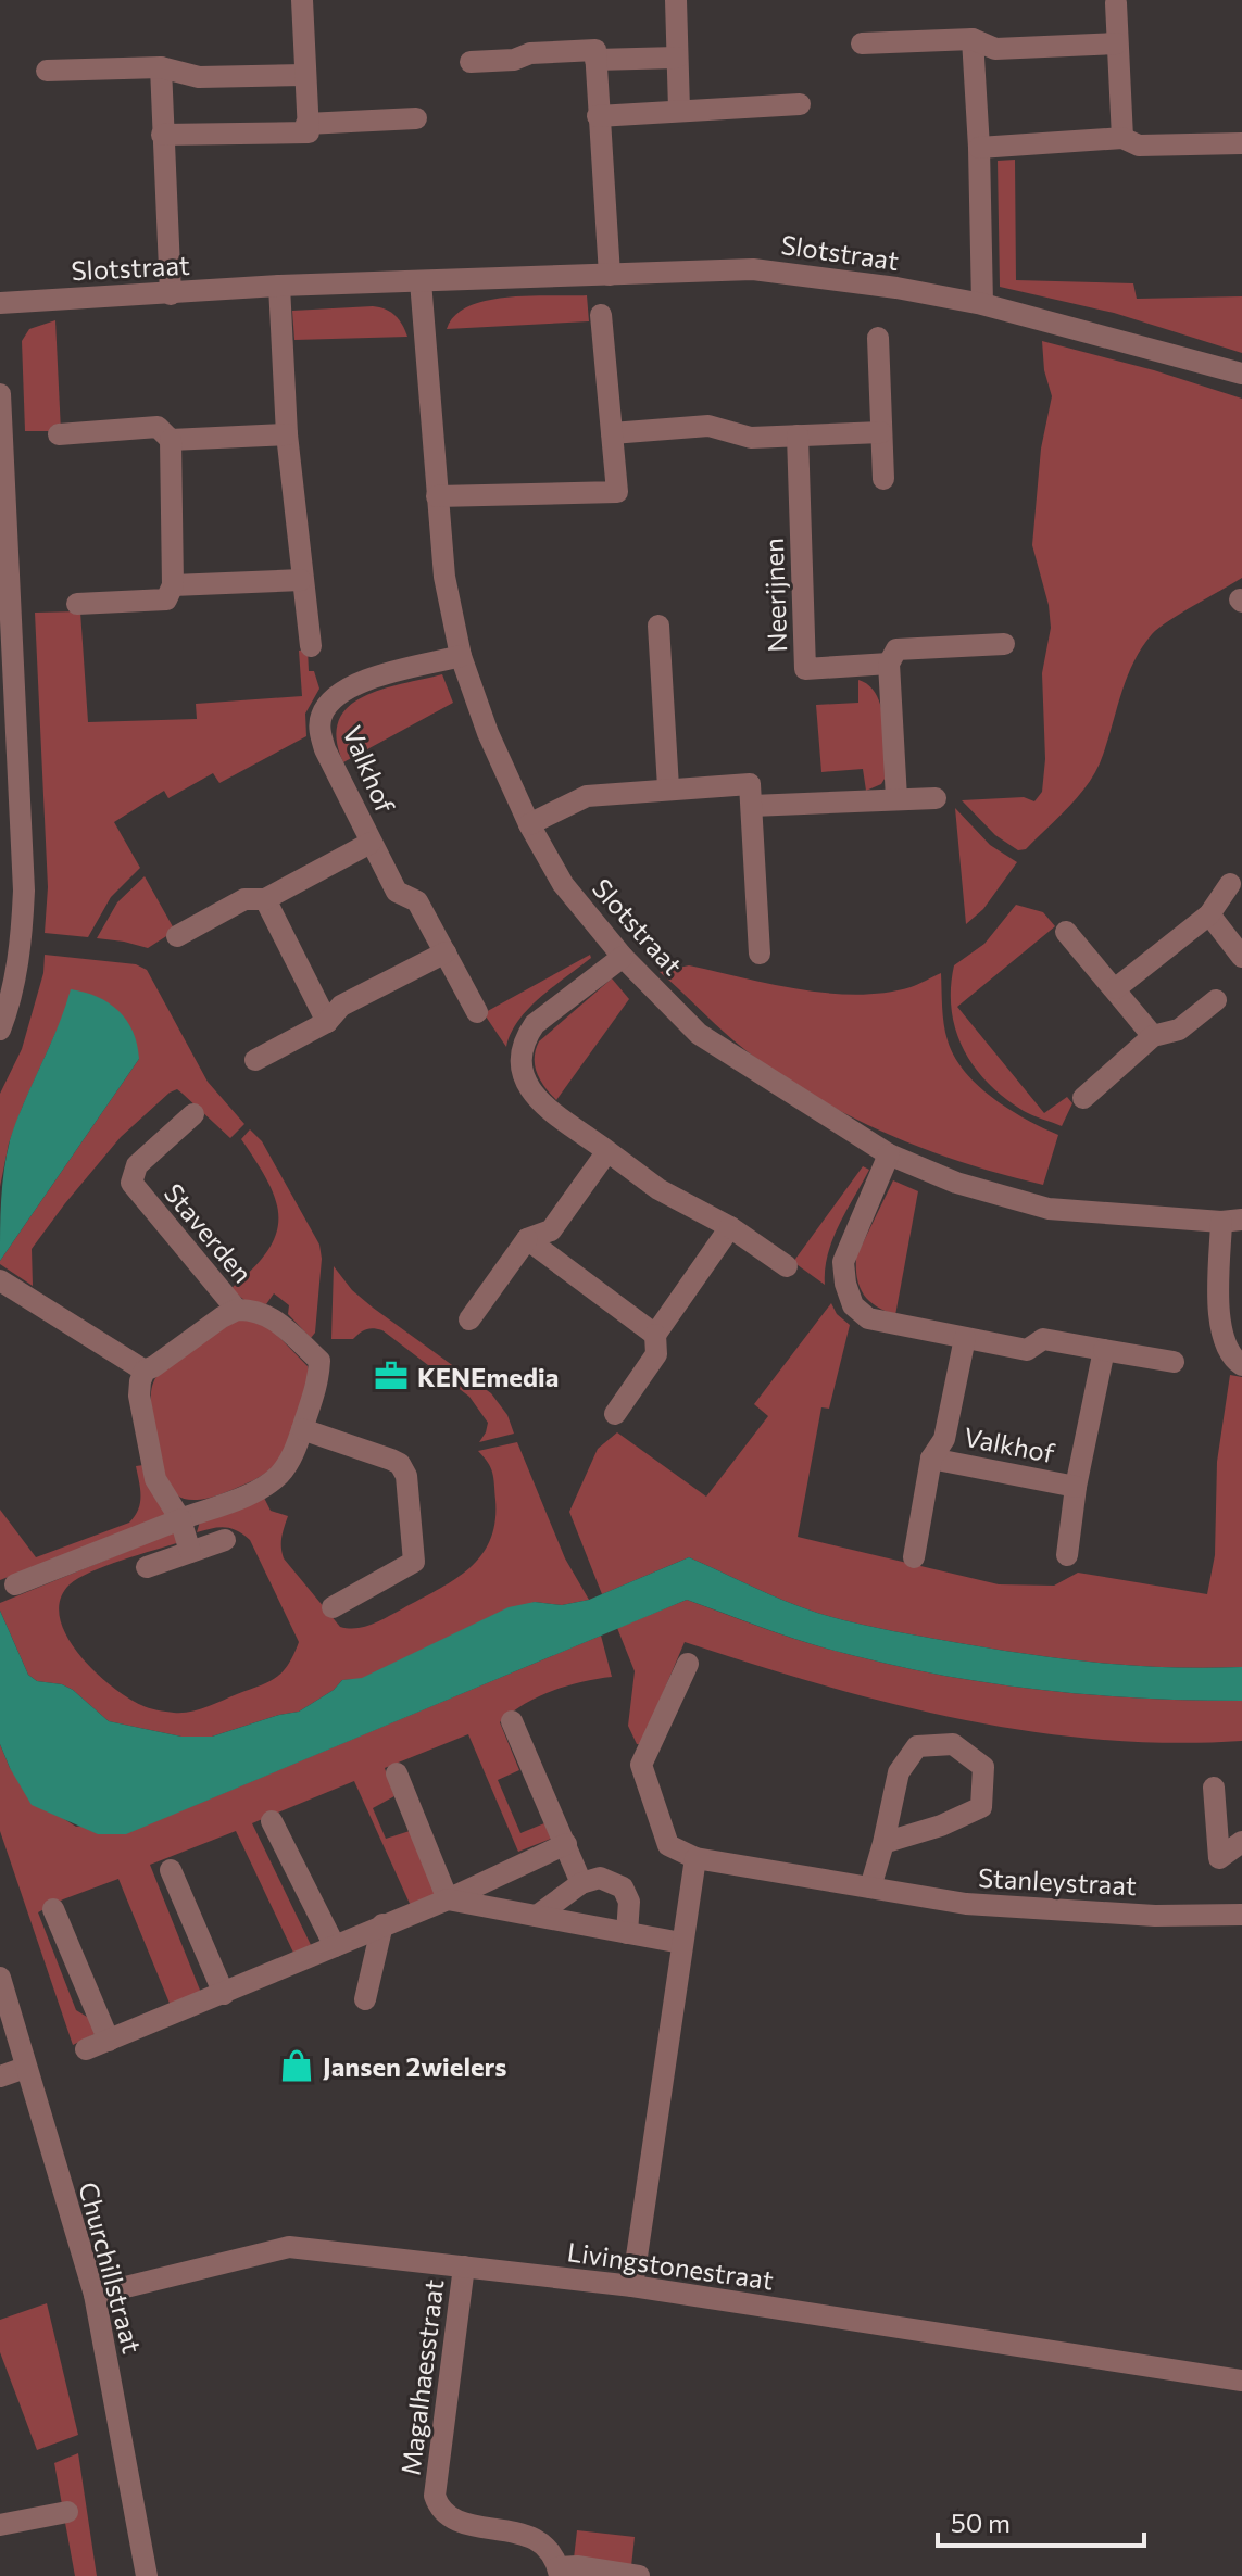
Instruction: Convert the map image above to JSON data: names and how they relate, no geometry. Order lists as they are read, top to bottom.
{
  "streets": {
    "street": [
      "Slotstraat",
      "Neerijnen",
      "Valkhof",
      "Staverden",
      "Stanleystraat",
      "Livingstonestraat",
      "Churchillstraat",
      "Magalhaesstraat"
    ]
  },
  "crossings": [
    ["Slotstraat", "Valkhof"],
    ["Livingstonestraat", "Churchillstraat"],
    ["Livingstonestraat", "Magalhaesstraat"]
  ],
  "places": {
    "office": ["KENEmedia"],
    "shop": ["Jansen 2wielers"]
  },
  "scale_bar": "50 m"
}
